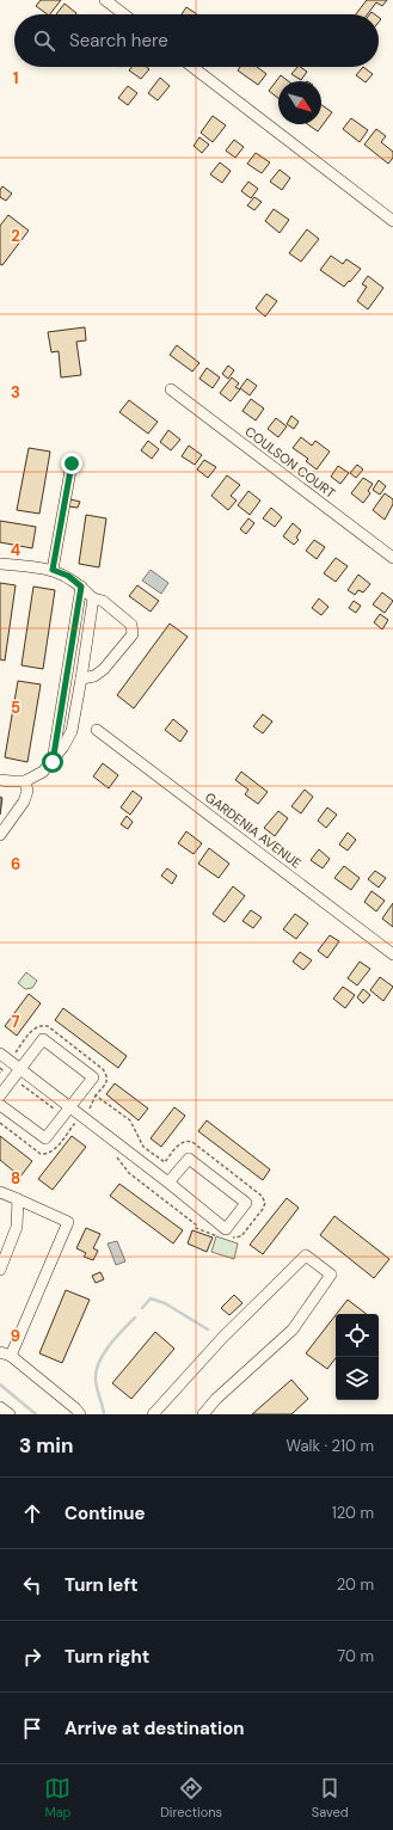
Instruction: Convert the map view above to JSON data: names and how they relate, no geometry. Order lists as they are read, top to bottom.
{
  "streets": {
    "street": ["COULSON COURT", "GARDENIA AVENUE"]
  },
  "north": "bottom right",
  "page": {
    "search": "Search here",
    "heading": ["3 min", "Walk · 210 m"],
    "list": [
      ["Continue", "120 m"],
      ["Turn left", "20 m"],
      ["Turn right", "70 m"],
      "Arrive at destination"
    ],
    "nav": ["Map", "Directions", "Saved"]
  },
  "grid": {
    "rows": [
      "1",
      "2",
      "3",
      "4",
      "5",
      "6",
      "7",
      "8",
      "9"
    ]
  }
}
